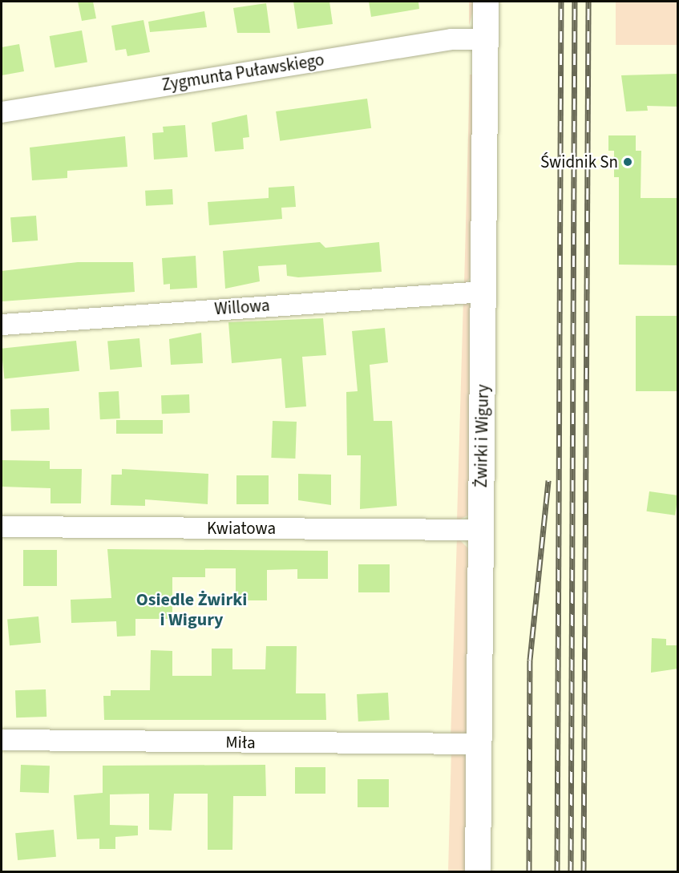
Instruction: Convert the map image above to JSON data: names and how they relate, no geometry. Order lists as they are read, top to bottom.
{
  "streets": {
    "main road": ["Żwirki i Wigury"],
    "street": [
      "Zygmunta Puławskiego",
      "Willowa",
      "Kwiatowa",
      "Miła"
    ]
  },
  "crossings": [
    ["Zygmunta Puławskiego", "Żwirki i Wigury"],
    ["Willowa", "Żwirki i Wigury"],
    ["Żwirki i Wigury", "Kwiatowa"],
    ["Żwirki i Wigury", "Miła"]
  ],
  "districts": ["Osiedle Żwirki i Wigury"],
  "places": ["Świdnik Sn"]
}
